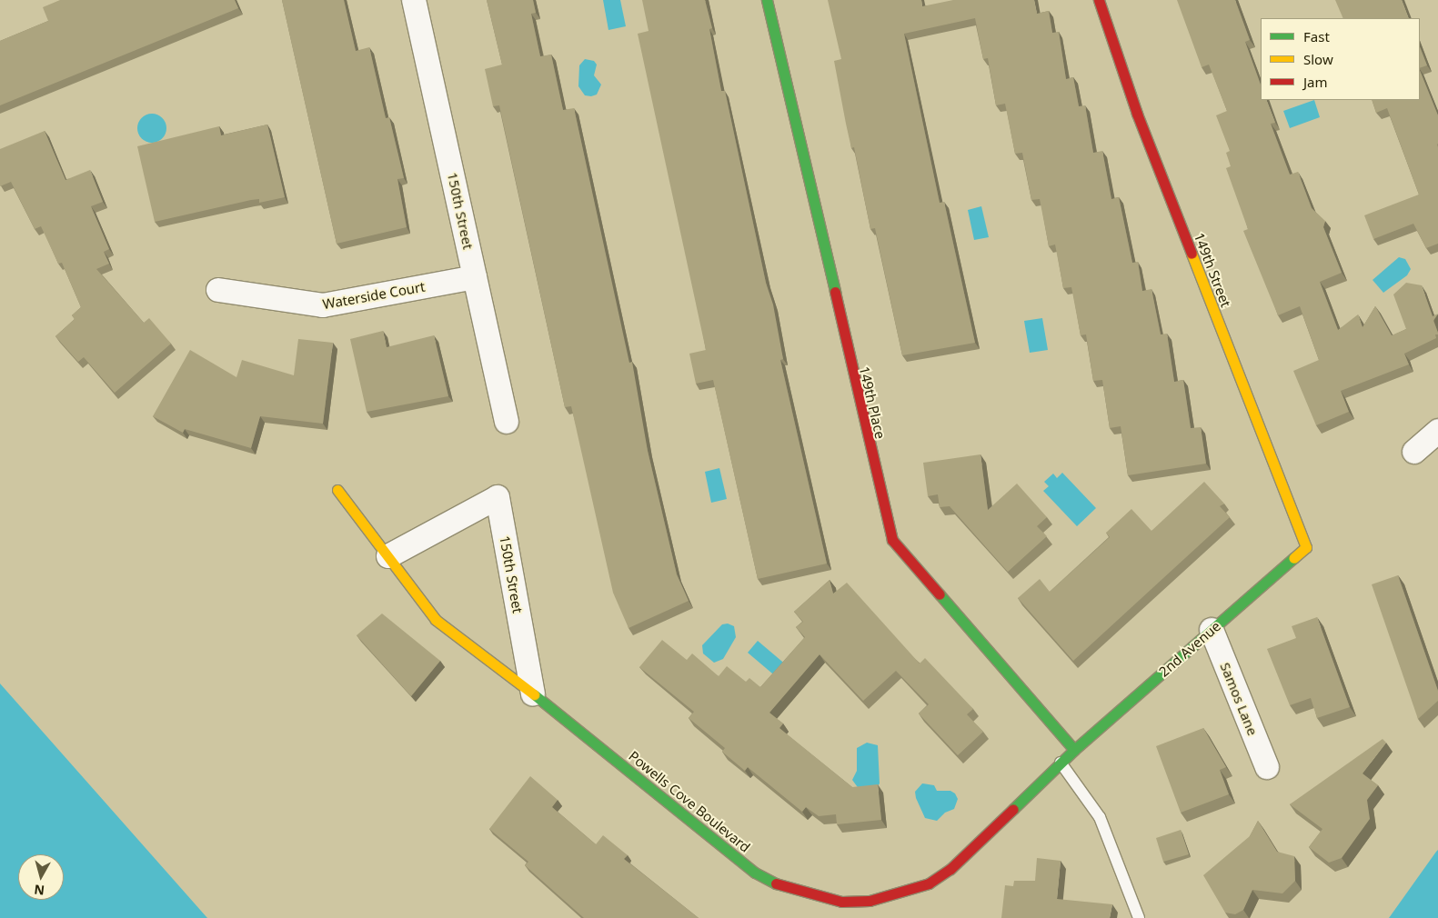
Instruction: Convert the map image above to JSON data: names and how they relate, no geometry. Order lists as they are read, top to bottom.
{
  "streets": {
    "street": [
      "150th Street",
      "149th Street",
      "Waterside Court",
      "149th Place",
      "2nd Avenue",
      "Samos Lane",
      "Powells Cove Boulevard"
    ]
  },
  "crossings": [
    ["150th Street", "Waterside Court"],
    ["150th Street", "Powells Cove Boulevard"],
    ["149th Street", "2nd Avenue"],
    ["149th Place", "2nd Avenue"],
    ["149th Place", "Powells Cove Boulevard"],
    ["2nd Avenue", "Samos Lane"],
    ["2nd Avenue", "Powells Cove Boulevard"]
  ],
  "legend": ["Fast", "Slow", "Jam"],
  "north": "bottom"
}
